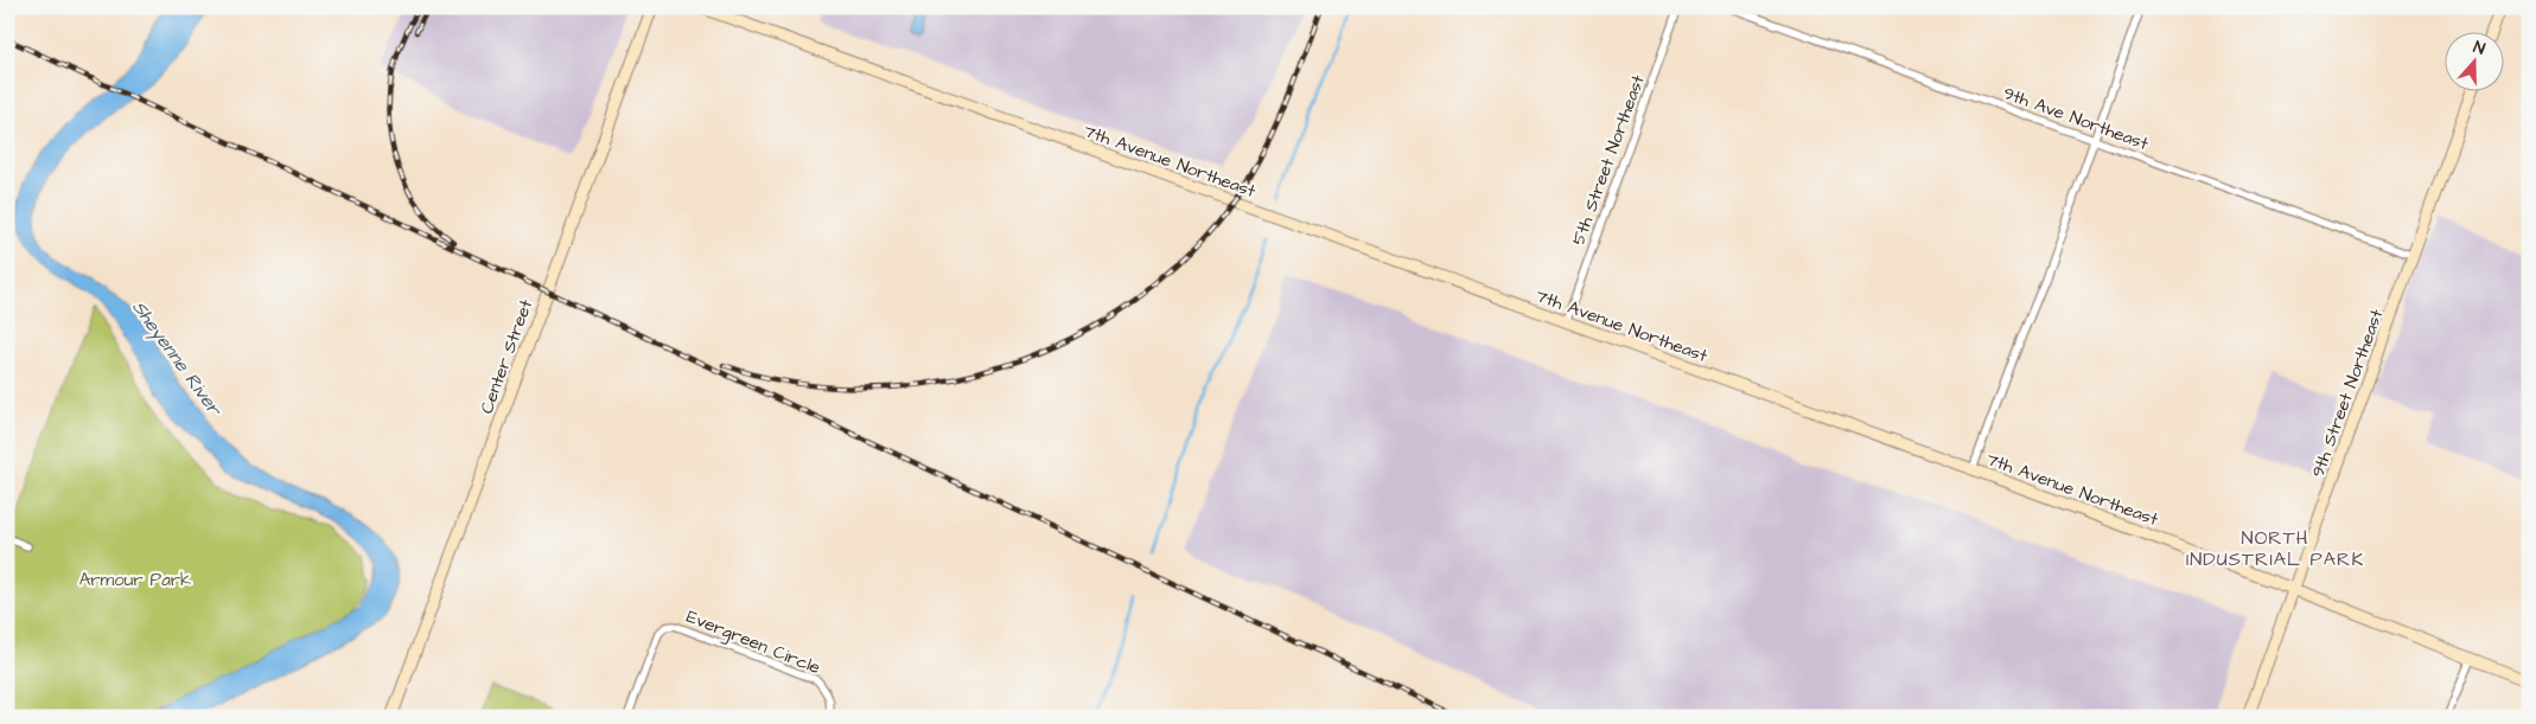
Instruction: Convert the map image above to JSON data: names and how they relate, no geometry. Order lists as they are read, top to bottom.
{
  "streets": {
    "street": [
      "9th Ave Northeast",
      "5th Street Northeast",
      "7th Avenue Northeast",
      "Center Street",
      "9th Street Northeast",
      "Evergreen Circle"
    ]
  },
  "crossings": [
    ["9th Ave Northeast", "9th Street Northeast"],
    ["5th Street Northeast", "7th Avenue Northeast"],
    ["7th Avenue Northeast", "9th Street Northeast"]
  ],
  "districts": ["NORTH INDUSTRIAL PARK"],
  "water": ["Sheyenne River"],
  "parks": ["Armour Park"],
  "north": "top"
}
